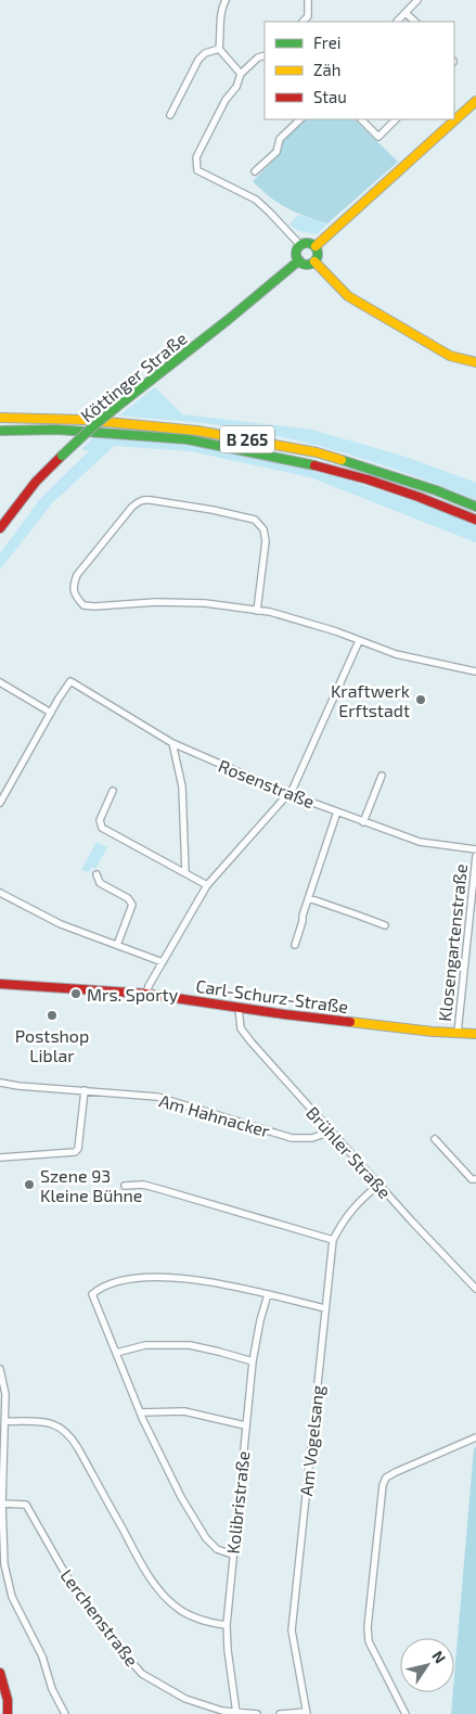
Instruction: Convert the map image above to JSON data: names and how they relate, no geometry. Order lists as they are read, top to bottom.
{
  "streets": {
    "main road": ["Köttinger Straße", "B 265", "Carl-Schurz-Straße"],
    "street": [
      "Rosenstraße",
      "Klosengartenstraße",
      "Am Hahnacker",
      "Brühler Straße",
      "Am Vogelsang",
      "Kolibristraße",
      "Lerchenstraße"
    ]
  },
  "crossings": [
    ["Klosengartenstraße", "Carl-Schurz-Straße"],
    ["Carl-Schurz-Straße", "Brühler Straße"],
    ["Am Hahnacker", "Brühler Straße"],
    ["Brühler Straße", "Am Vogelsang"],
    ["Kolibristraße", "Lerchenstraße"]
  ],
  "places": [
    "Kraftwerk Erftstadt",
    "Mrs. Sporty",
    "Postshop Liblar",
    "Szene 93 Kleine Bühne"
  ],
  "legend": ["Frei", "Zäh", "Stau"],
  "north": "top right"
}
